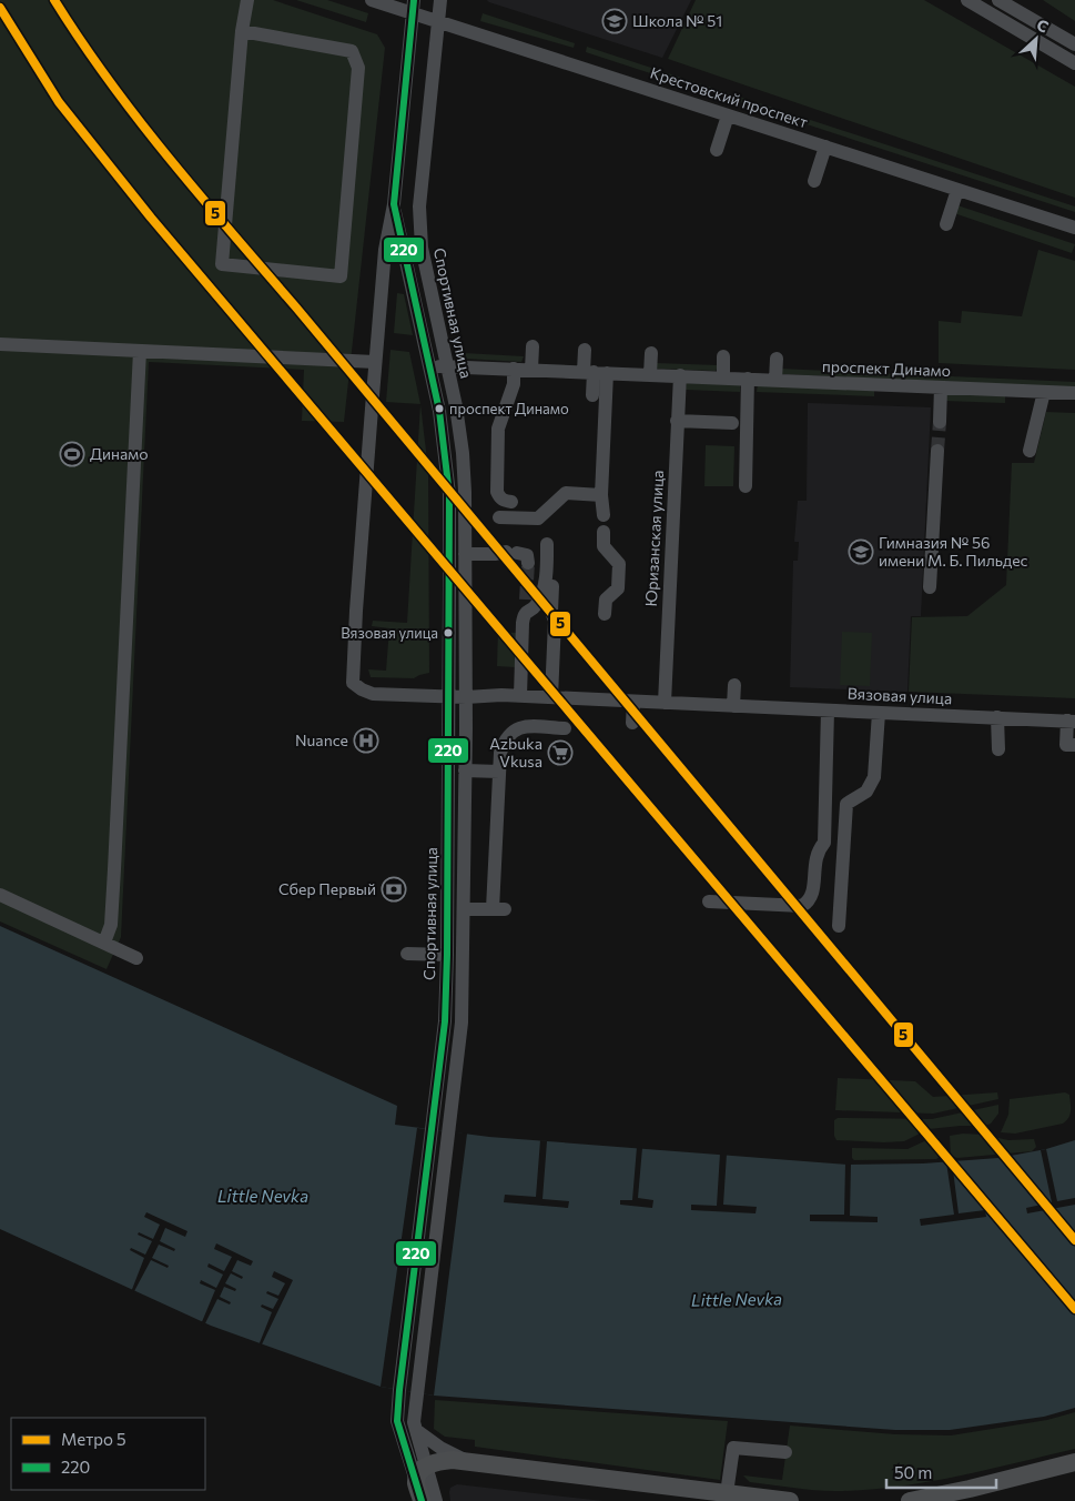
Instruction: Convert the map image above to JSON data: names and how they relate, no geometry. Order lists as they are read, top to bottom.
{
  "streets": {
    "street": [
      "Крестовский проспект",
      "Спортивная улица",
      "проспект Динамо",
      "Юризанская улица",
      "Вязовая улица"
    ]
  },
  "crossings": [
    ["Крестовский проспект", "Спортивная улица"],
    ["Спортивная улица", "проспект Динамо"],
    ["Спортивная улица", "Вязовая улица"],
    ["проспект Динамо", "Юризанская улица"],
    ["Юризанская улица", "Вязовая улица"]
  ],
  "water": ["Little Nevka"],
  "places": {
    "school or university": ["Школа № 51", "Гимназия № 56 имени М. Б. Пильдес"],
    "other": ["проспект Динамо", "Вязовая улица"],
    "sports": ["Динамо"],
    "hospital": ["Nuance"],
    "supermarket": ["Azbuka Vkusa"],
    "bank": ["Сбер Первый"]
  },
  "lines": ["metro line 5", "transit line 220"],
  "legend": ["Метро 5", "220"],
  "scale_bar": "50 m",
  "north": "top right"
}
